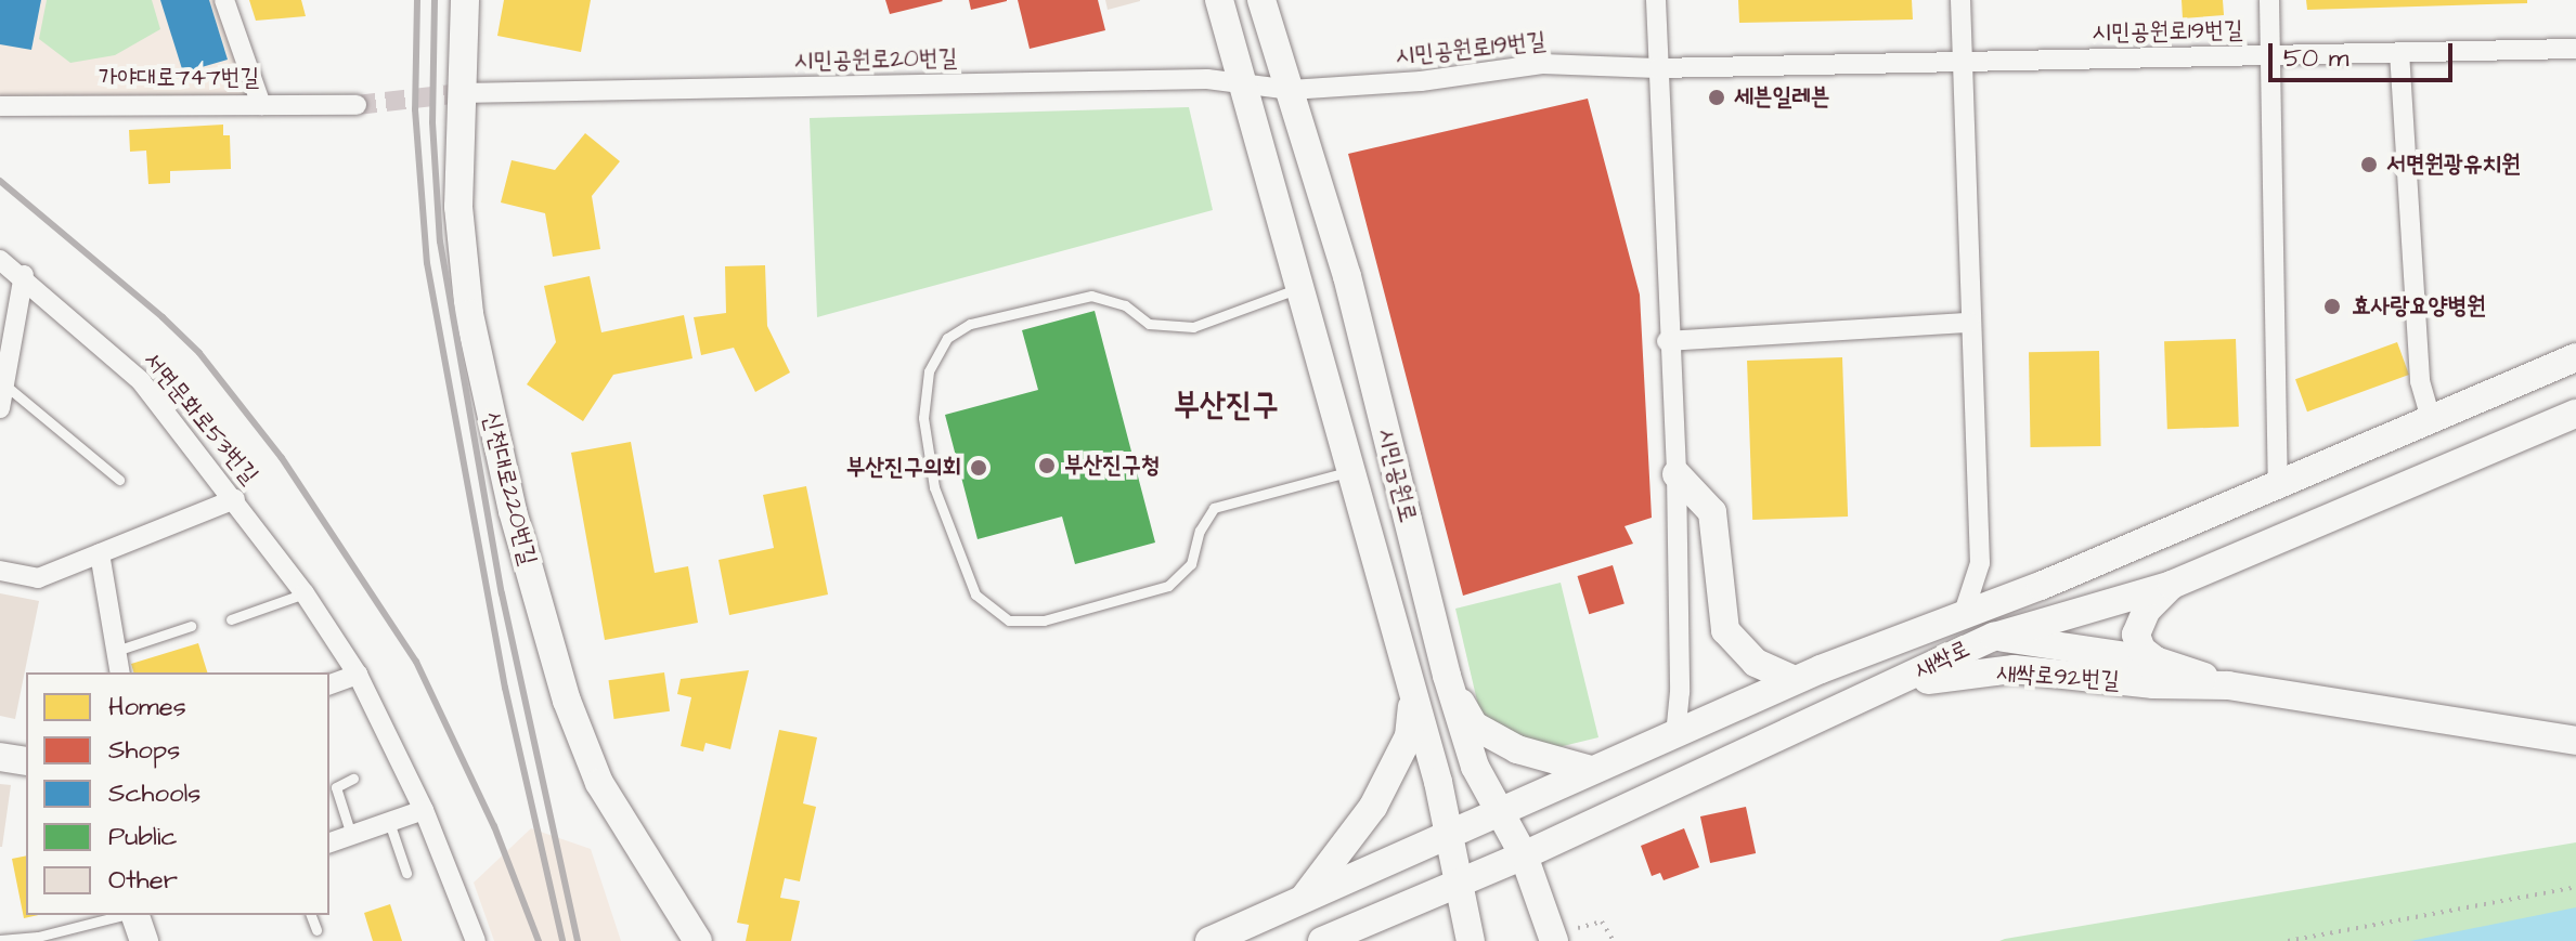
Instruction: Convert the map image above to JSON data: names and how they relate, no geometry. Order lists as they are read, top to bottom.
{
  "streets": {
    "main road": [
      "시민공원로",
      "신천대로220번길",
      "새싹로",
      "새싹로92번길"
    ],
    "street": [
      "시민공원로19번길",
      "시민공원로20번길",
      "가야대로747번길",
      "서면문화로53번길"
    ]
  },
  "crossings": [
    ["시민공원로19번길", "시민공원로20번길"],
    ["시민공원로19번길", "시민공원로"],
    ["시민공원로20번길", "시민공원로"],
    ["시민공원로20번길", "신천대로220번길"],
    ["시민공원로", "새싹로"],
    ["새싹로", "새싹로92번길"]
  ],
  "districts": ["부산진구"],
  "places": [
    "세븐일레븐",
    "서면원광유치원",
    "효사랑요양병원",
    "부산진구청",
    "부산진구의회"
  ],
  "legend": [
    "Homes",
    "Shops",
    "Schools",
    "Public",
    "Other"
  ],
  "scale_bar": "50 m"
}
